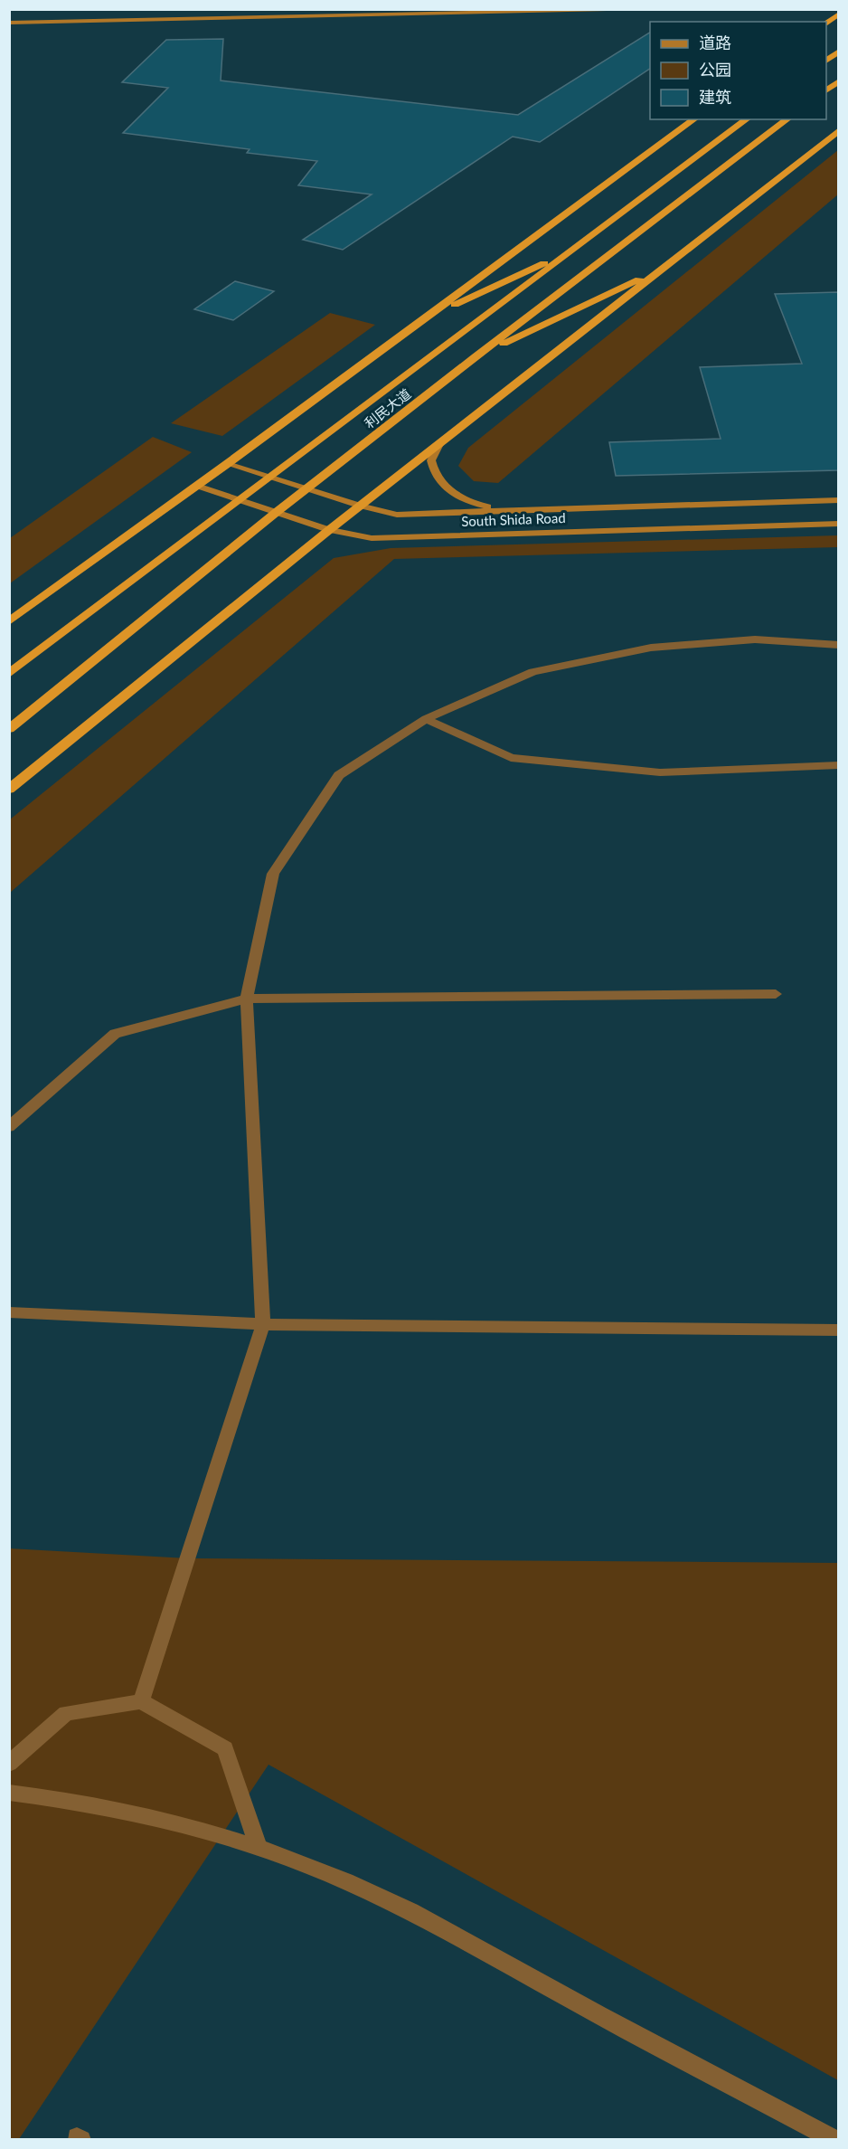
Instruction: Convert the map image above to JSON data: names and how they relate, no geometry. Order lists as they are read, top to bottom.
{
  "streets": {
    "highway": ["利民大道"],
    "main road": ["South Shida Road"]
  },
  "crossings": [
    ["利民大道", "South Shida Road"]
  ],
  "legend": ["道路", "公园", "建筑"]
}
